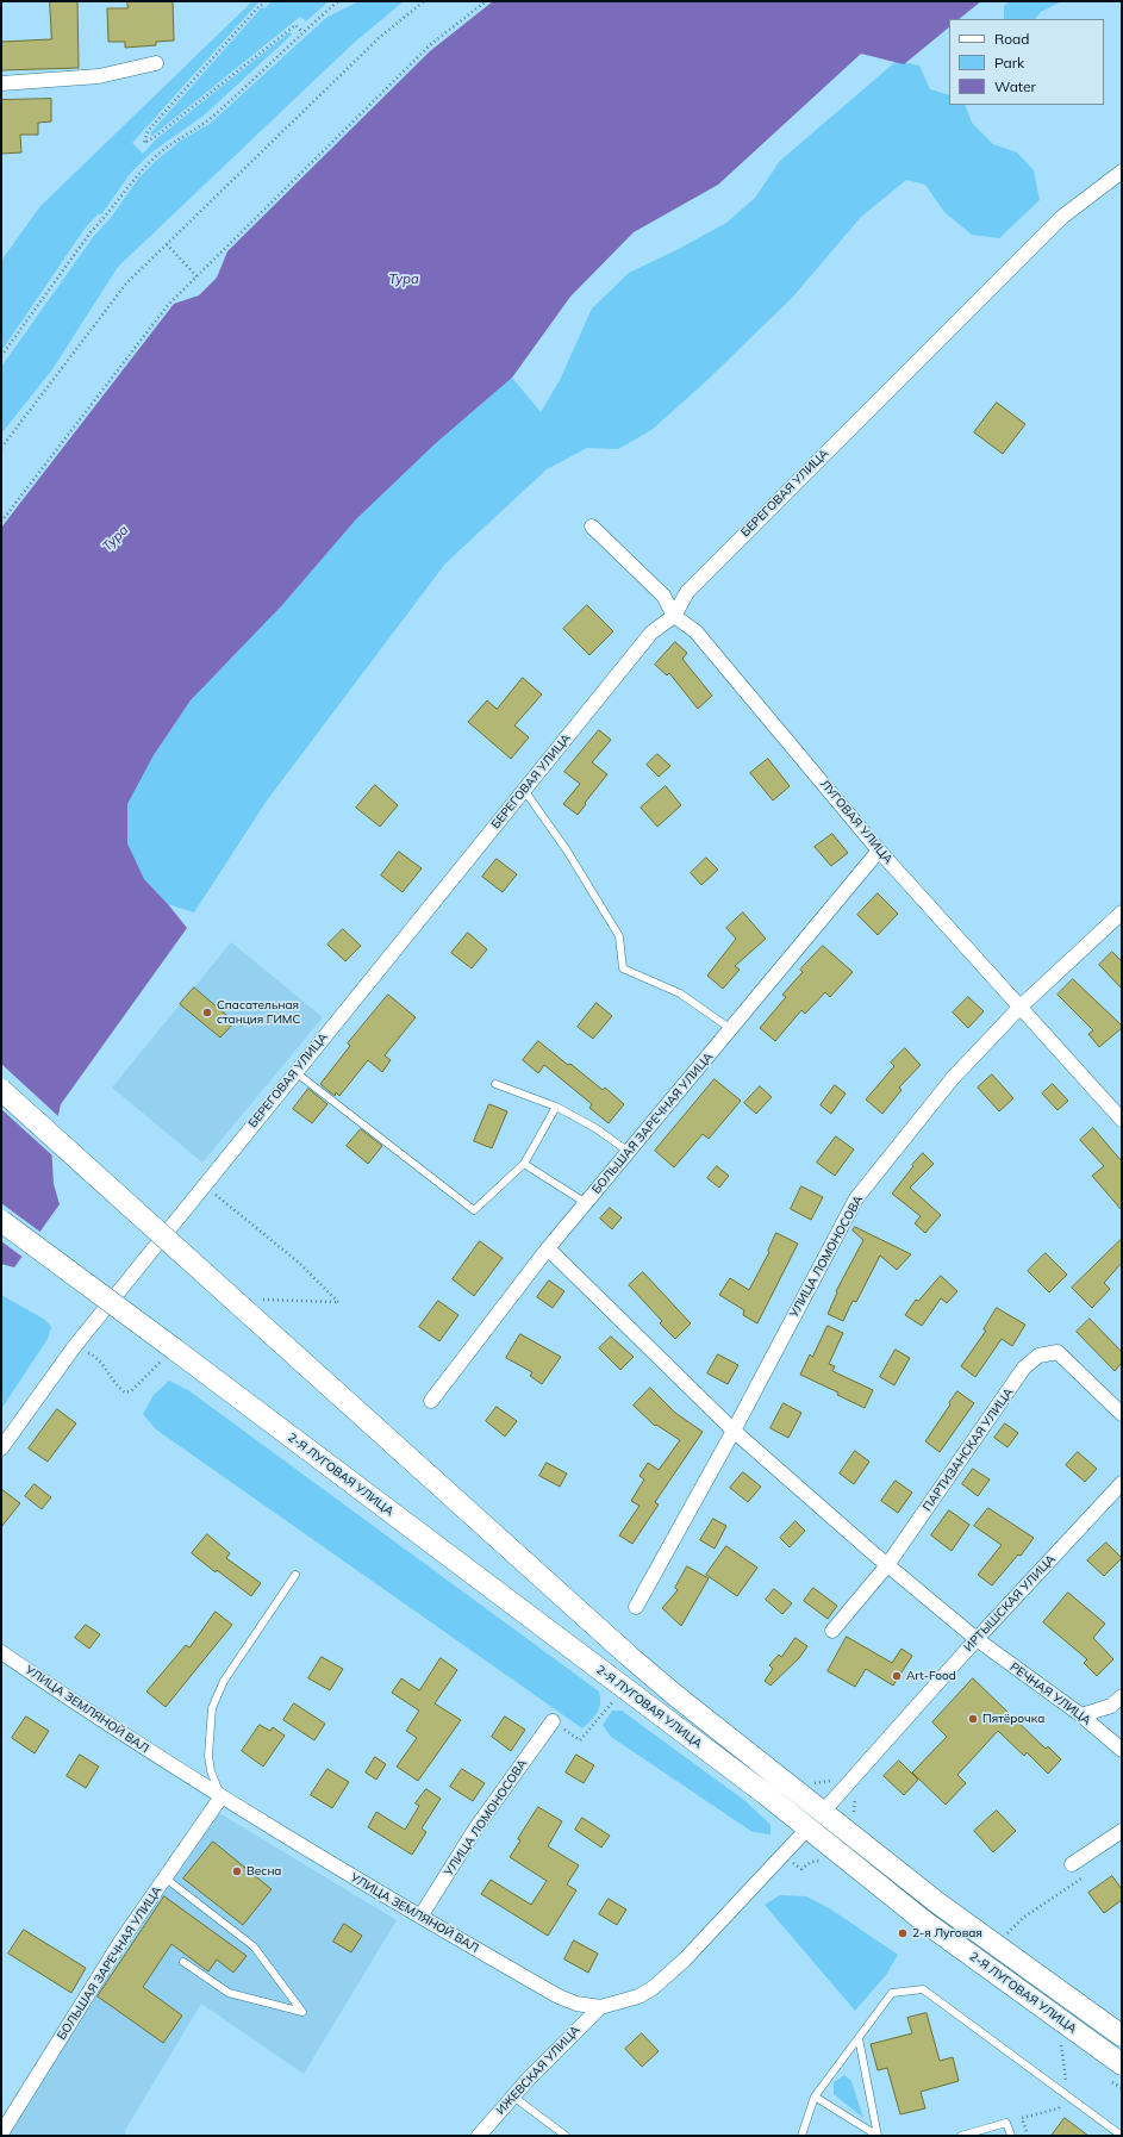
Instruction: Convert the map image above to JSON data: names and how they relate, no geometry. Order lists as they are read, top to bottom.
{
  "streets": {
    "main road": ["2-Я ЛУГОВАЯ УЛИЦА"],
    "street": [
      "БЕРЕГОВАЯ УЛИЦА",
      "ЛУГОВАЯ УЛИЦА",
      "БОЛЬШАЯ ЗАРЕЧНАЯ УЛИЦА",
      "УЛИЦА ЛОМОНОСОВА",
      "ПАРТИЗАНСКАЯ УЛИЦА",
      "ИРТЫШСКАЯ УЛИЦА",
      "РЕЧНАЯ УЛИЦА",
      "УЛИЦА ЗЕМЛЯНОЙ ВАЛ",
      "ИЖЕВСКАЯ УЛИЦА"
    ]
  },
  "crossings": [
    ["БЕРЕГОВАЯ УЛИЦА", "ЛУГОВАЯ УЛИЦА"],
    ["ЛУГОВАЯ УЛИЦА", "БОЛЬШАЯ ЗАРЕЧНАЯ УЛИЦА"],
    ["ЛУГОВАЯ УЛИЦА", "УЛИЦА ЛОМОНОСОВА"],
    ["БОЛЬШАЯ ЗАРЕЧНАЯ УЛИЦА", "РЕЧНАЯ УЛИЦА"],
    ["БОЛЬШАЯ ЗАРЕЧНАЯ УЛИЦА", "УЛИЦА ЗЕМЛЯНОЙ ВАЛ"],
    ["УЛИЦА ЛОМОНОСОВА", "РЕЧНАЯ УЛИЦА"],
    ["УЛИЦА ЛОМОНОСОВА", "УЛИЦА ЗЕМЛЯНОЙ ВАЛ"],
    ["ПАРТИЗАНСКАЯ УЛИЦА", "РЕЧНАЯ УЛИЦА"],
    ["2-Я ЛУГОВАЯ УЛИЦА", "ИРТЫШСКАЯ УЛИЦА"],
    ["2-Я ЛУГОВАЯ УЛИЦА", "УЛИЦА ЗЕМЛЯНОЙ ВАЛ"],
    ["ИРТЫШСКАЯ УЛИЦА", "РЕЧНАЯ УЛИЦА"],
    ["УЛИЦА ЗЕМЛЯНОЙ ВАЛ", "ИЖЕВСКАЯ УЛИЦА"]
  ],
  "water": ["Тура"],
  "places": [
    "Спасательная станция ГИМС",
    "Art-Food",
    "Пятёрочка",
    "Весна",
    "2-я Луговая"
  ],
  "legend": ["Road", "Park", "Water"]
}
